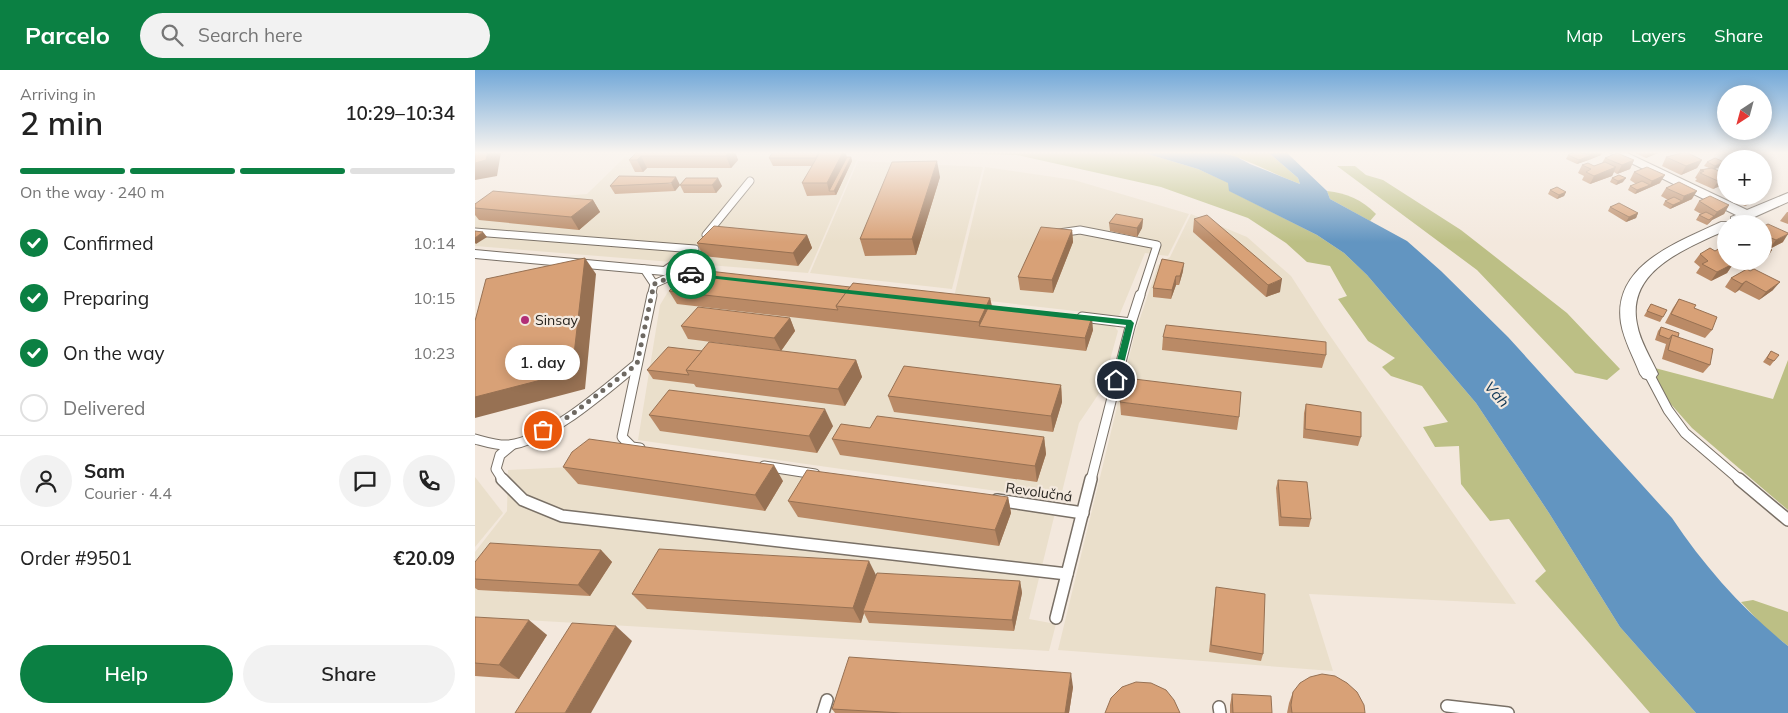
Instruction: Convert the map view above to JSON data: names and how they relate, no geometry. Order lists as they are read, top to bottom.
{
  "streets": {
    "lane": ["Revolučná"]
  },
  "water": ["Váh"],
  "places": ["Sinsay", "1. day"],
  "north": "bottom left",
  "page": {
    "header": "Parcelo",
    "search": "Search here",
    "nav": ["Map", "Layers", "Share"],
    "heading": ["2 min", "Arriving in", "10:29–10:34"],
    "panel": [
      "Sam",
      "Courier · 4.4",
      "Order #9501",
      "€20.09"
    ],
    "map_buttons": ["+", "−"],
    "bar": "On the way · 240 m",
    "list": [
      ["Confirmed", "10:14"],
      ["Preparing", "10:15"],
      ["On the way", "10:23"],
      "Delivered"
    ],
    "bubble": "1. day",
    "buttons": ["Help", "Share"]
  }
}
